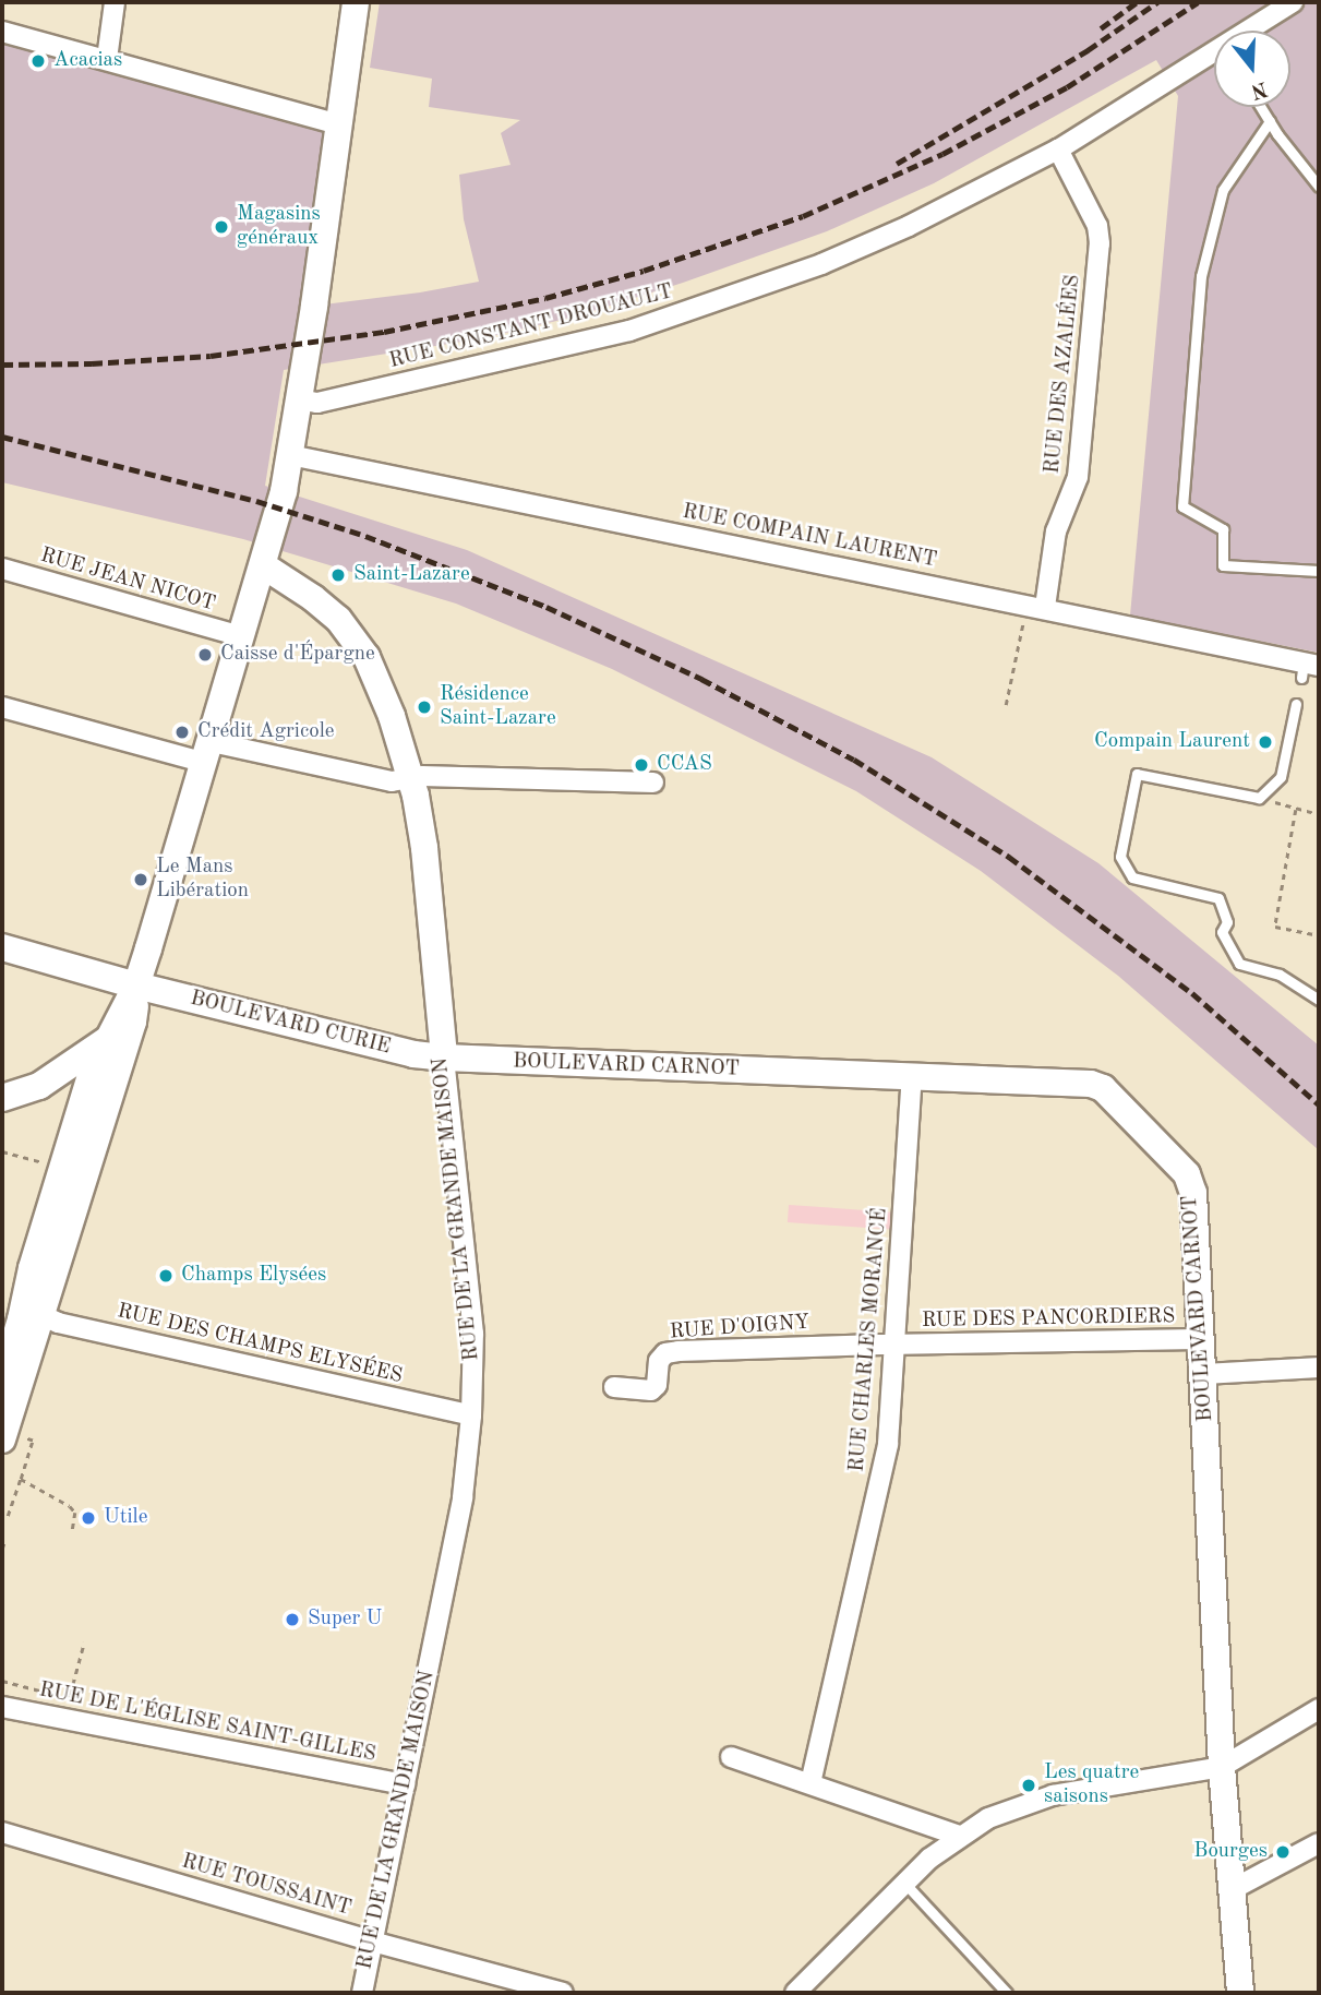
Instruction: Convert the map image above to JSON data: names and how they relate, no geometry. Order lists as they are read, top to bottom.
{
  "streets": {
    "street": [
      "RUE CONSTANT DROUAULT",
      "RUE DES AZALÉES",
      "RUE COMPAIN LAURENT",
      "RUE JEAN NICOT",
      "BOULEVARD CURIE",
      "BOULEVARD CARNOT",
      "RUE DE LA GRANDE MAISON",
      "RUE DES PANCORDIERS",
      "RUE D'OIGNY",
      "RUE CHARLES MORANCÉ",
      "RUE DES CHAMPS ELYSÉES",
      "RUE DE L'ÉGLISE SAINT-GILLES",
      "RUE TOUSSAINT"
    ]
  },
  "crossings": [
    ["RUE CONSTANT DROUAULT", "RUE DES AZALÉES"],
    ["RUE DES AZALÉES", "RUE COMPAIN LAURENT"],
    ["BOULEVARD CURIE", "BOULEVARD CARNOT"],
    ["BOULEVARD CURIE", "RUE DE LA GRANDE MAISON"],
    ["BOULEVARD CARNOT", "RUE DE LA GRANDE MAISON"],
    ["BOULEVARD CARNOT", "RUE DES PANCORDIERS"],
    ["BOULEVARD CARNOT", "RUE CHARLES MORANCÉ"],
    ["RUE DE LA GRANDE MAISON", "RUE DES CHAMPS ELYSÉES"],
    ["RUE DE LA GRANDE MAISON", "RUE DE L'ÉGLISE SAINT-GILLES"],
    ["RUE DE LA GRANDE MAISON", "RUE TOUSSAINT"],
    ["RUE DES PANCORDIERS", "RUE D'OIGNY"],
    ["RUE DES PANCORDIERS", "RUE CHARLES MORANCÉ"],
    ["RUE D'OIGNY", "RUE CHARLES MORANCÉ"]
  ],
  "places": [
    "Acacias",
    "Magasins généraux",
    "Saint-Lazare",
    "Caisse d'Épargne",
    "Résidence Saint-Lazare",
    "Crédit Agricole",
    "Compain Laurent",
    "CCAS",
    "Le Mans Libération",
    "Champs Elysées",
    "Utile",
    "Super U",
    "Les quatre saisons",
    "Bourges"
  ],
  "north": "bottom"
}
